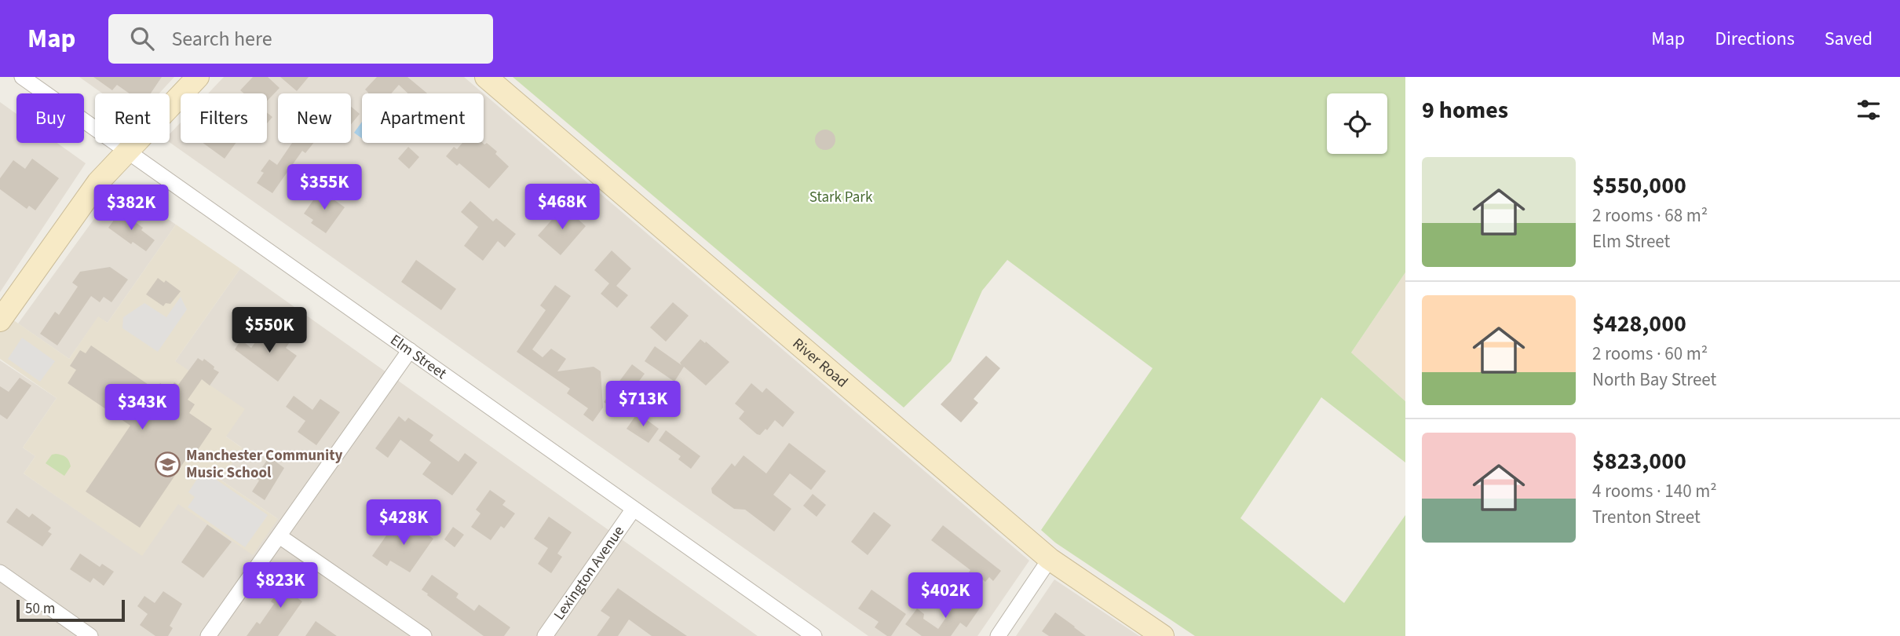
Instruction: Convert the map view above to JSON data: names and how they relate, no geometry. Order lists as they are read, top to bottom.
{
  "streets": {
    "street": ["Elm Street", "River Road", "Lexington Avenue"]
  },
  "crossings": [
    ["Elm Street", "Lexington Avenue"]
  ],
  "parks": ["Stark Park"],
  "places": {
    "school or university": ["Manchester Community Music School"]
  },
  "scale_bar": "50 m",
  "page": {
    "header": "Map",
    "search": "Search here",
    "nav": ["Map", "Directions", "Saved"],
    "heading": "9 homes",
    "chip": [
      "Buy",
      "Rent",
      "Filters",
      "New",
      "Apartment"
    ],
    "list": [
      {
        "name": "$550,000",
        "note": "2 rooms · 68 m² · Elm Street"
      },
      {
        "name": "$428,000",
        "note": "2 rooms · 60 m² · North Bay Street"
      },
      {
        "name": "$823,000",
        "note": "4 rooms · 140 m² · Trenton Street"
      }
    ],
    "price": [
      "$355K",
      "$468K",
      "$382K",
      "$550K",
      "$713K",
      "$343K",
      "$428K",
      "$823K",
      "$402K"
    ],
    "scale": "50 m"
  }
}
